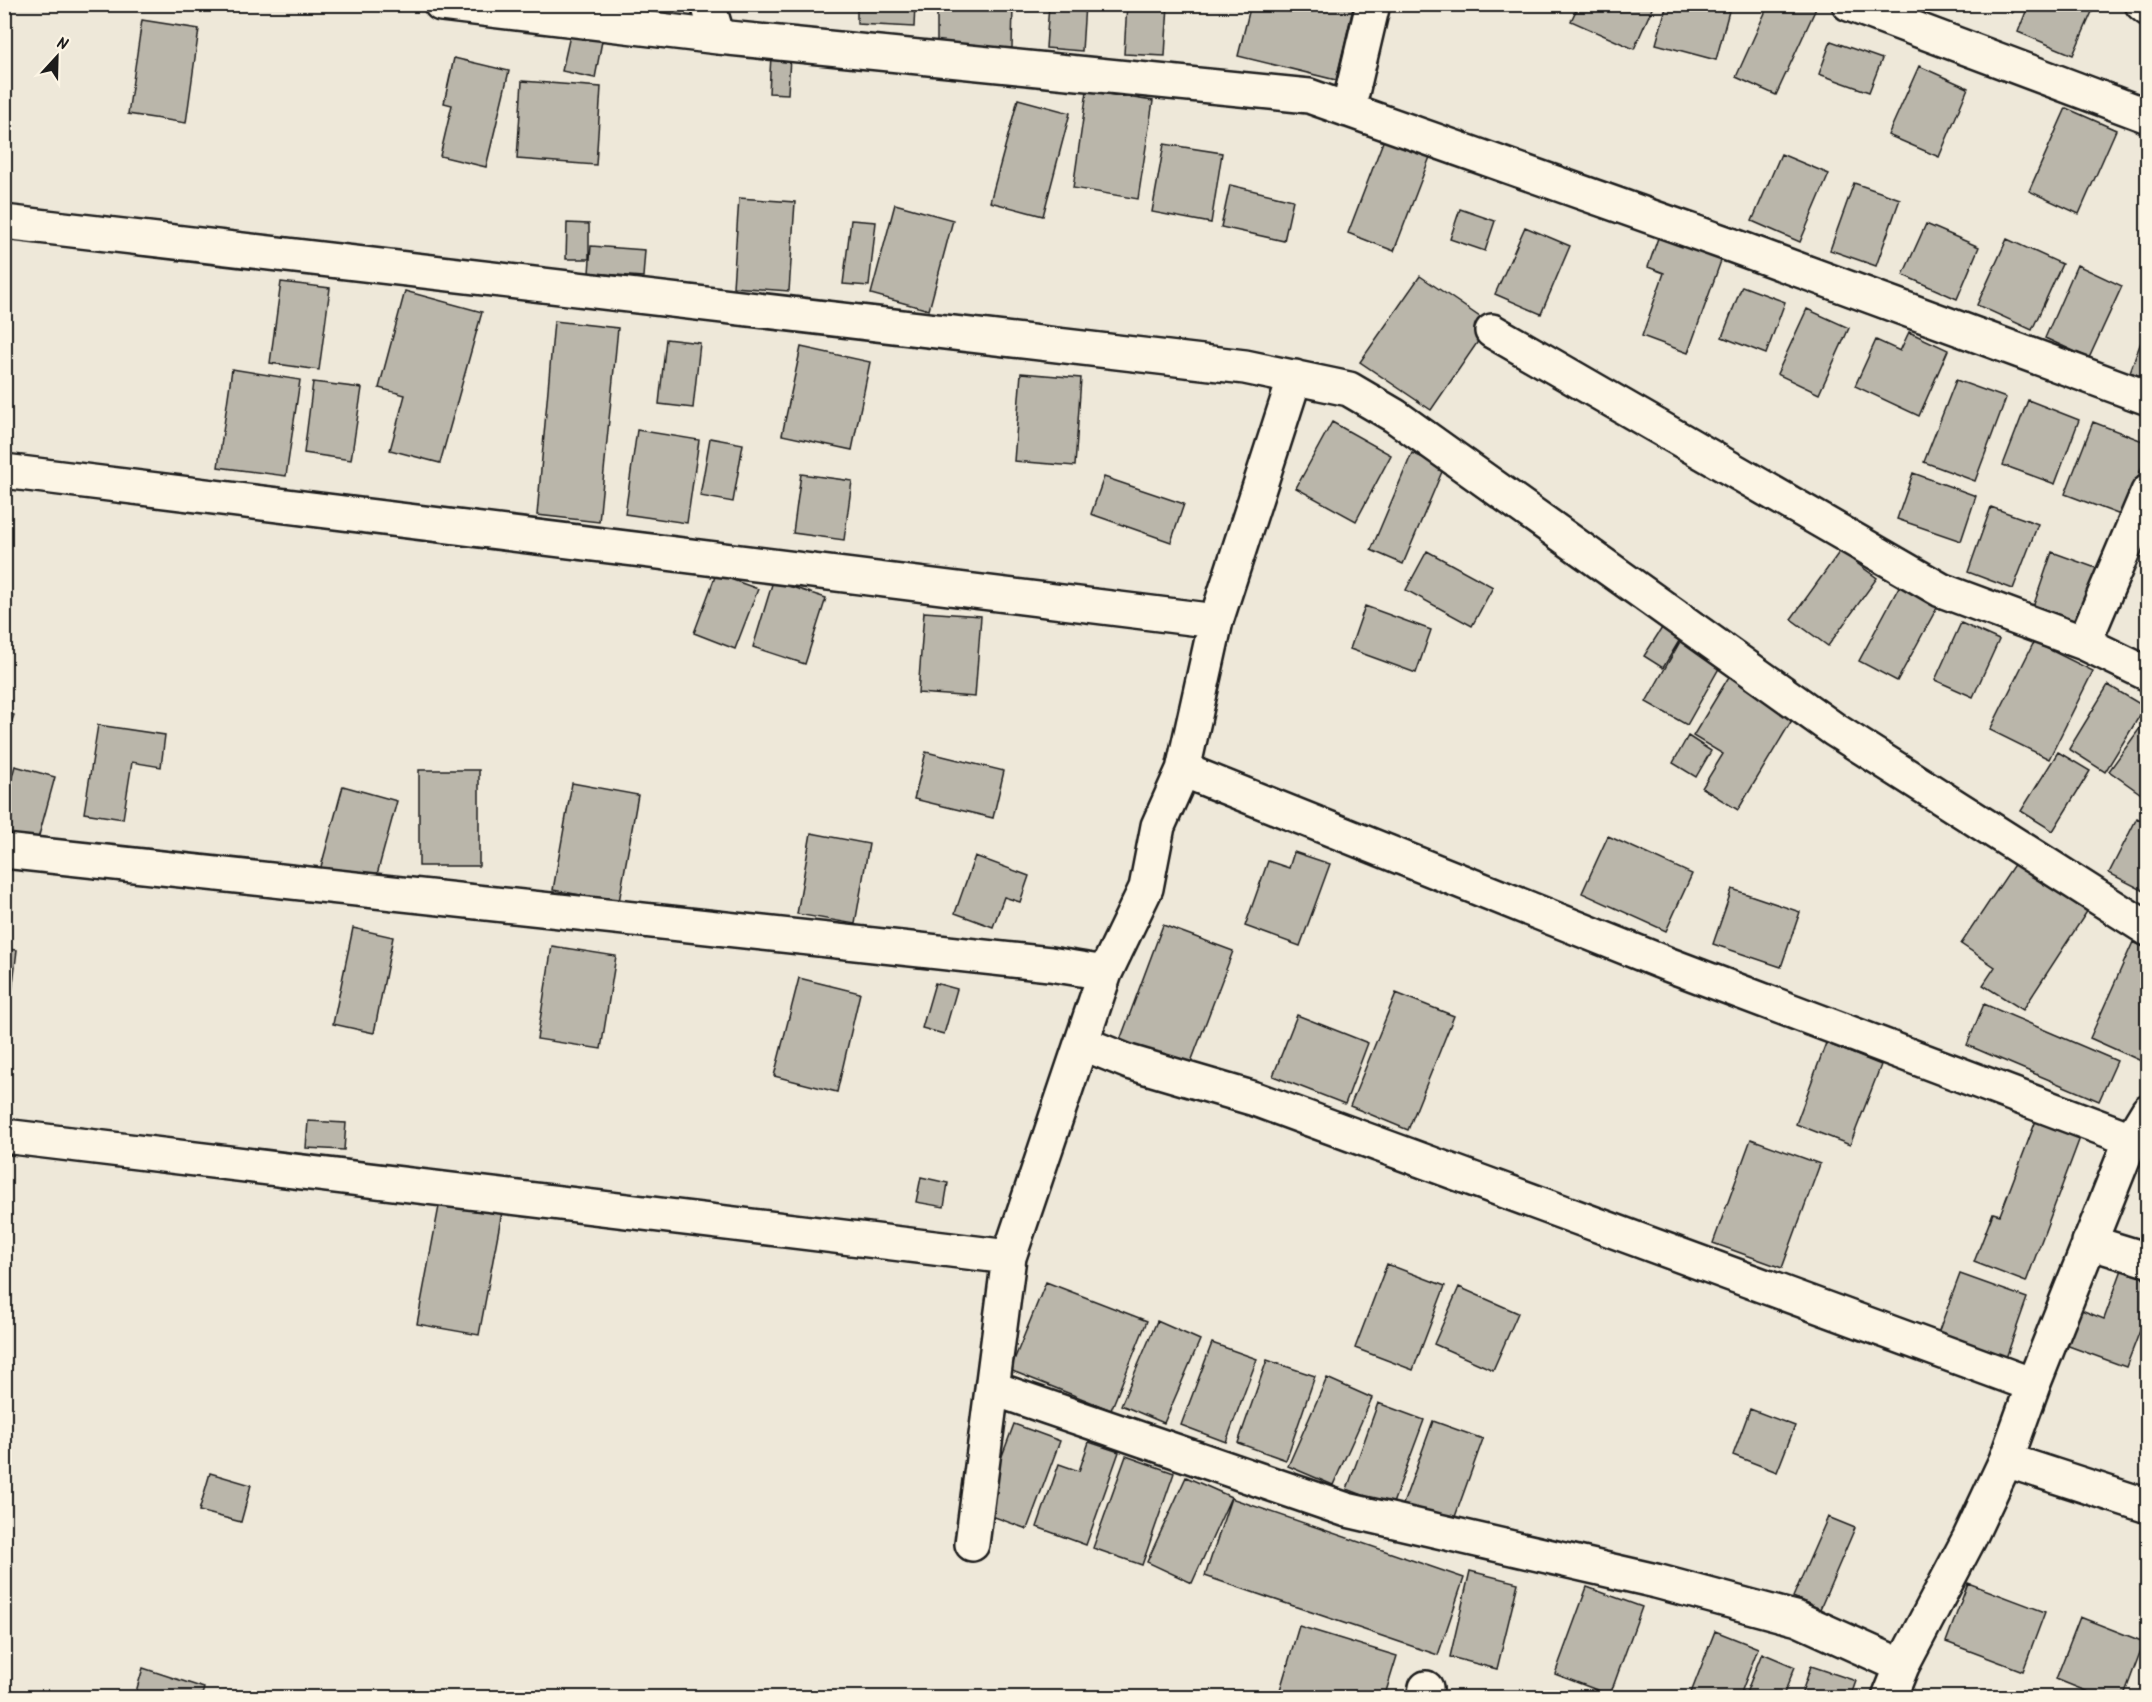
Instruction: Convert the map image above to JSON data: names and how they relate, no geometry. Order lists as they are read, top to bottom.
{
  "north": "top"
}
